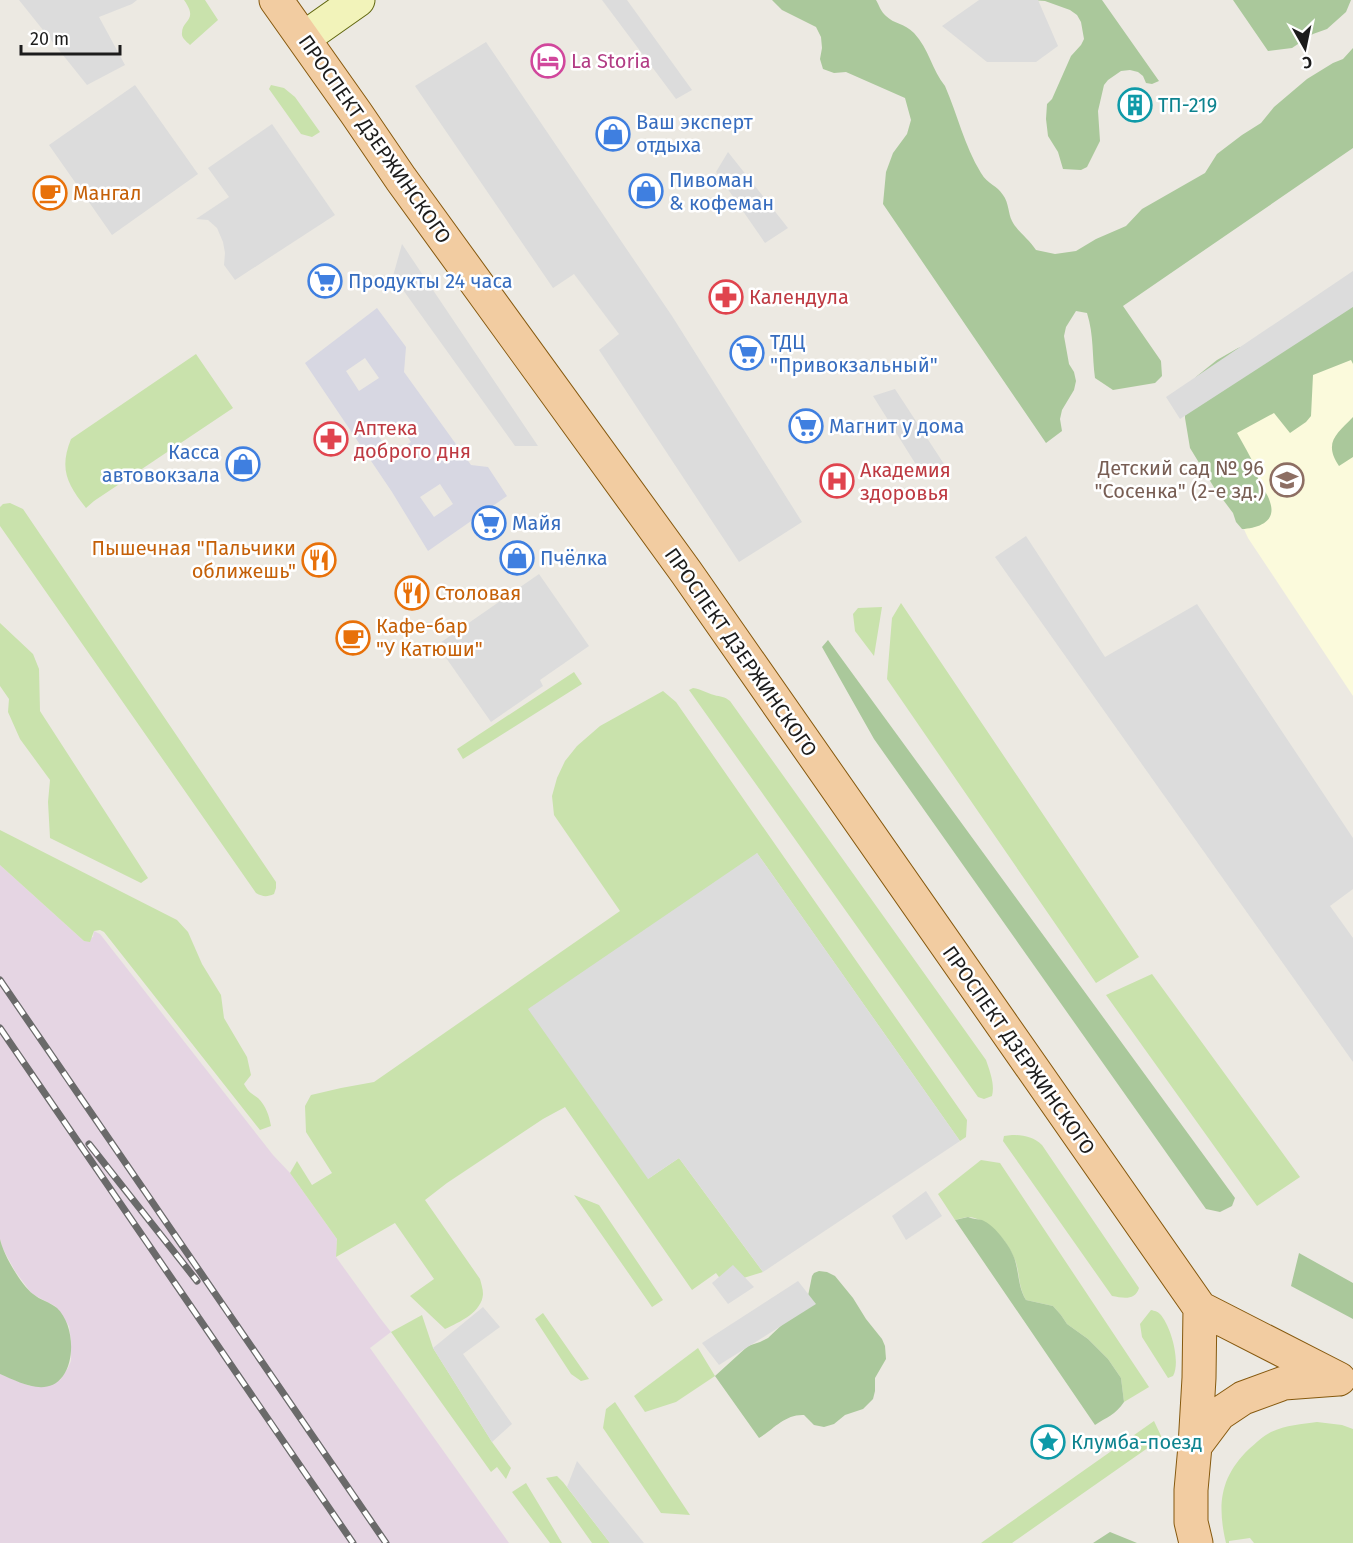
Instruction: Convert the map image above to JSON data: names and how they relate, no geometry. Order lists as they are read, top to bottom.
{
  "streets": {
    "main road": ["ПРОСПЕКТ ДЗЕРЖИНСКОГО"]
  },
  "places": {
    "hotel": ["La Storia"],
    "building": ["ТП-219"],
    "shop": [
      "Ваш эксперт отдыха",
      "Пивоман & кофеман",
      "Касса автовокзала",
      "Пчёлка"
    ],
    "cafe": ["Мангал", "Кафе-бар \"У Катюши\""],
    "supermarket": [
      "Продукты 24 часа",
      "ТДЦ \"Привокзальный\"",
      "Магнит у дома",
      "Майя"
    ],
    "pharmacy": ["Календула", "Аптека доброго дня"],
    "school or university": ["Детский сад № 96 \"Сосенка\" (2-е зд.)"],
    "hospital": ["Академия здоровья"],
    "restaurant": ["Пышечная \"Пальчики оближешь\"", "Столовая"],
    "place": ["Клумба-поезд"]
  },
  "scale_bar": "20 m",
  "north": "bottom"
}
